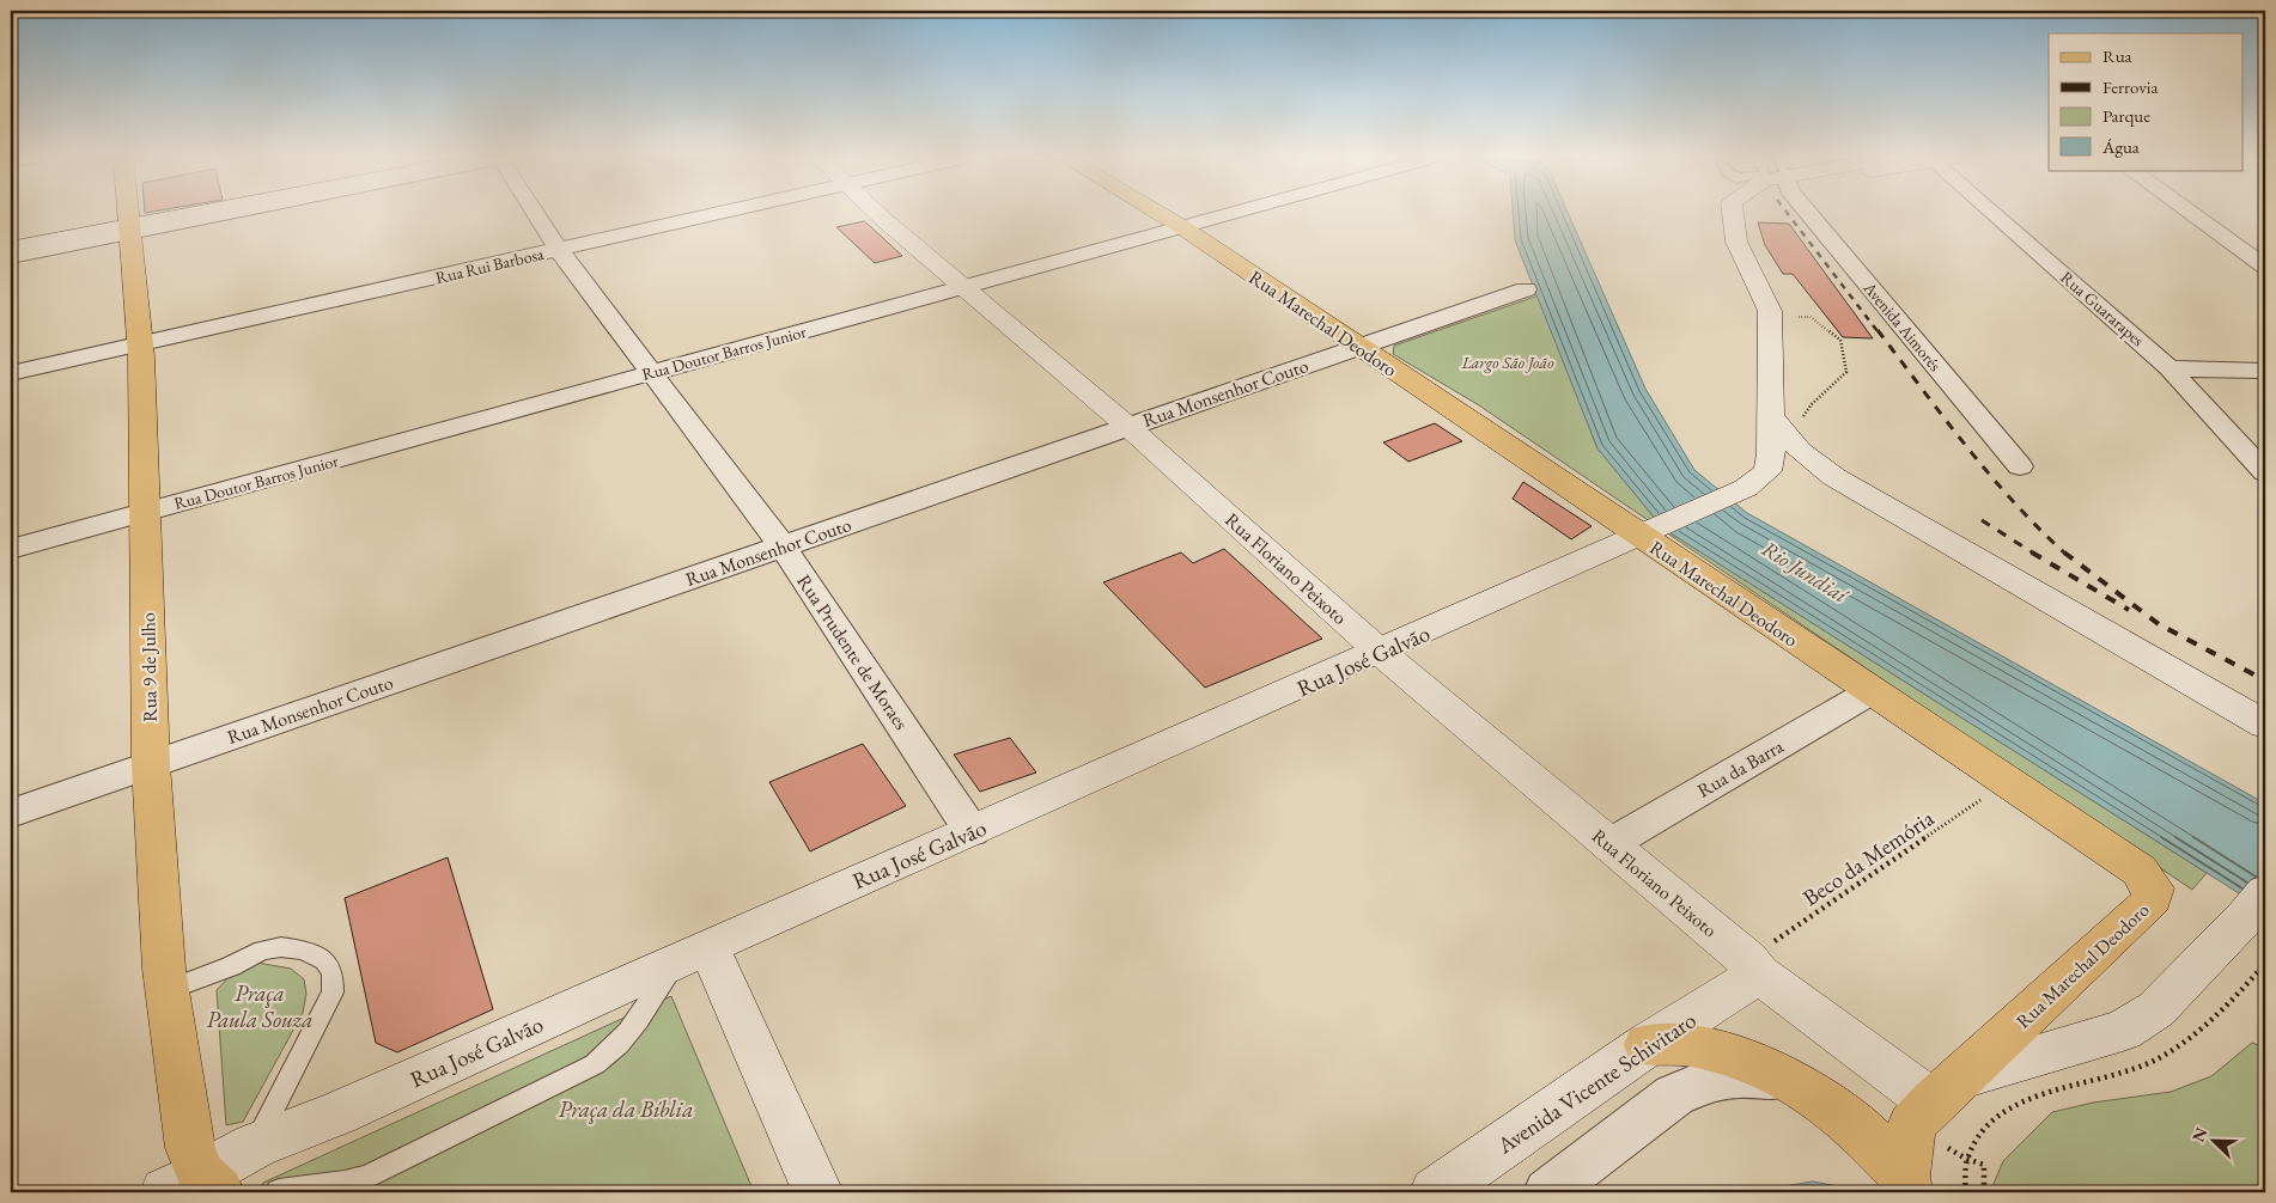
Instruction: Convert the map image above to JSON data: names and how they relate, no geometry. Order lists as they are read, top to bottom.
{
  "streets": {
    "main road": [
      "Rua Marechal Deodoro",
      "Rua Floriano Peixoto",
      "Rua José Galvão",
      "Rua 9 de Julho",
      "Avenida Vicente Schivitaro"
    ],
    "street": [
      "Rua Rui Barbosa",
      "Rua Guararapes",
      "Avenida Aimorés",
      "Rua Doutor Barros Junior",
      "Rua Monsenhor Couto",
      "Rua Prudente de Moraes",
      "Rua da Barra"
    ],
    "path": ["Beco da Memória"]
  },
  "crossings": [
    ["Rua Rui Barbosa", "Rua Prudente de Moraes"],
    ["Rua Rui Barbosa", "Rua 9 de Julho"],
    ["Rua Marechal Deodoro", "Rua Doutor Barros Junior"],
    ["Rua Marechal Deodoro", "Rua Monsenhor Couto"],
    ["Rua Marechal Deodoro", "Rua Floriano Peixoto"],
    ["Rua Marechal Deodoro", "Rua José Galvão"],
    ["Rua Marechal Deodoro", "Rua da Barra"],
    ["Rua Marechal Deodoro", "Beco da Memória"],
    ["Rua Doutor Barros Junior", "Rua Floriano Peixoto"],
    ["Rua Doutor Barros Junior", "Rua Prudente de Moraes"],
    ["Rua Doutor Barros Junior", "Rua 9 de Julho"],
    ["Rua Monsenhor Couto", "Rua Floriano Peixoto"],
    ["Rua Monsenhor Couto", "Rua Prudente de Moraes"],
    ["Rua Monsenhor Couto", "Rua 9 de Julho"],
    ["Rua Floriano Peixoto", "Rua José Galvão"],
    ["Rua Floriano Peixoto", "Rua da Barra"],
    ["Rua Floriano Peixoto", "Beco da Memória"],
    ["Rua Floriano Peixoto", "Avenida Vicente Schivitaro"],
    ["Rua Prudente de Moraes", "Rua José Galvão"],
    ["Rua José Galvão", "Rua 9 de Julho"],
    ["Beco da Memória", "Avenida Vicente Schivitaro"]
  ],
  "water": ["Rio Jundiaí"],
  "parks": ["Largo São João", "Praça Paula Souza", "Praça da Bíblia"],
  "legend": [
    "Rua",
    "Ferrovia",
    "Parque",
    "Água"
  ],
  "north": "top left"
}
